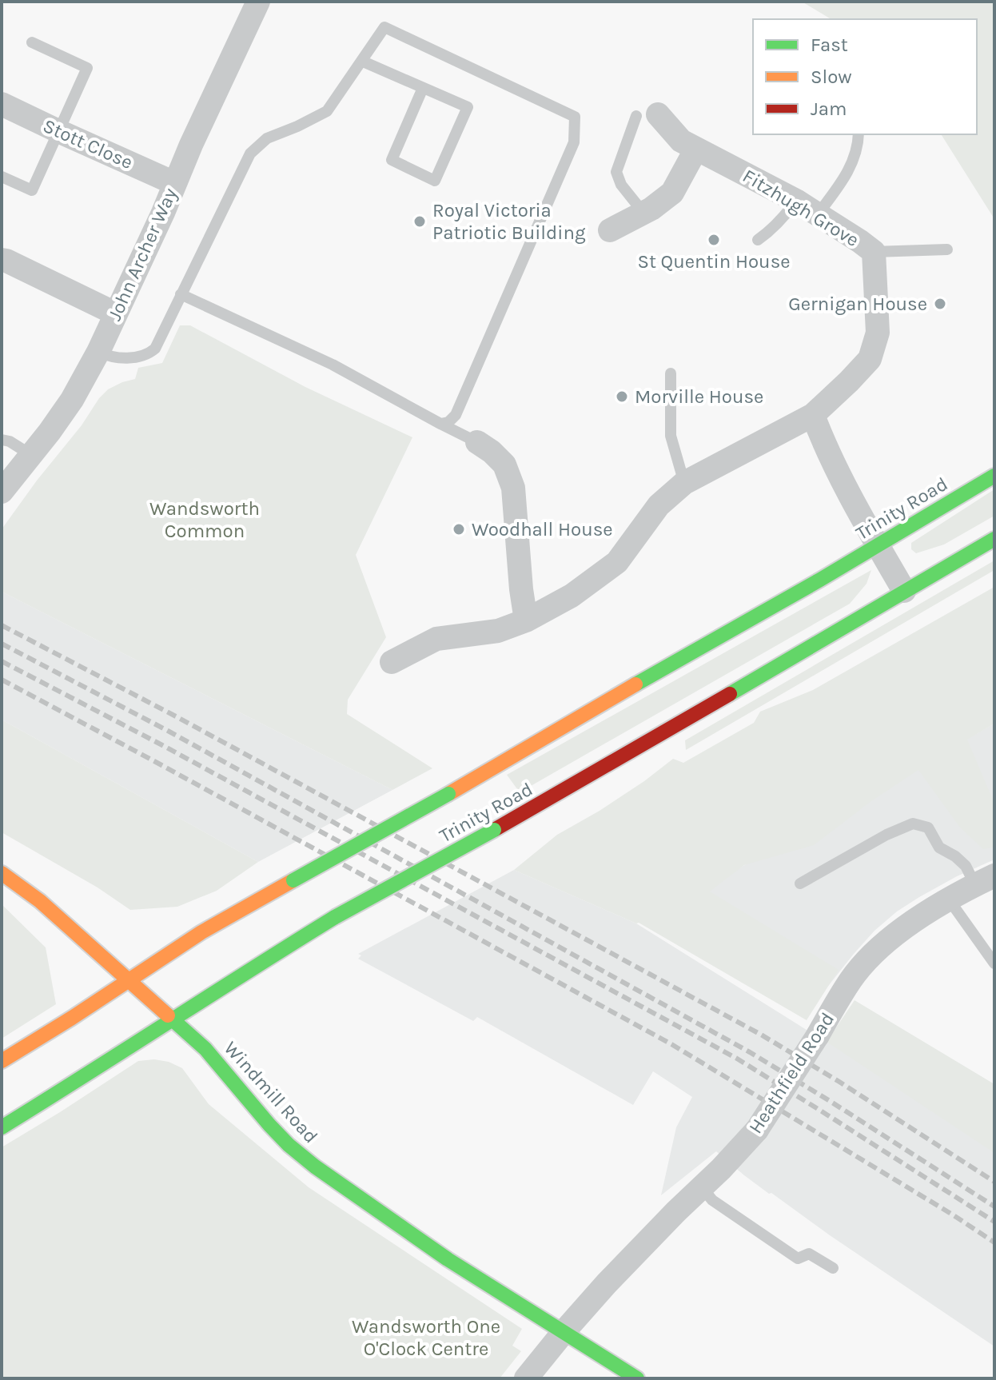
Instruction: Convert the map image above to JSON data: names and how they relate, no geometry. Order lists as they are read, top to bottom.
{
  "streets": {
    "main road": ["Trinity Road", "Windmill Road"],
    "street": [
      "Stott Close",
      "Fitzhugh Grove",
      "John Archer Way",
      "Heathfield Road"
    ]
  },
  "crossings": [
    ["Stott Close", "John Archer Way"],
    ["Trinity Road", "Windmill Road"],
    ["Heathfield Road", "Windmill Road"]
  ],
  "parks": ["Wandsworth Common", "Wandsworth One O'Clock Centre"],
  "places": [
    "Royal Victoria Patriotic Building",
    "St Quentin House",
    "Gernigan House",
    "Morville House",
    "Woodhall House"
  ],
  "legend": ["Fast", "Slow", "Jam"]
}
